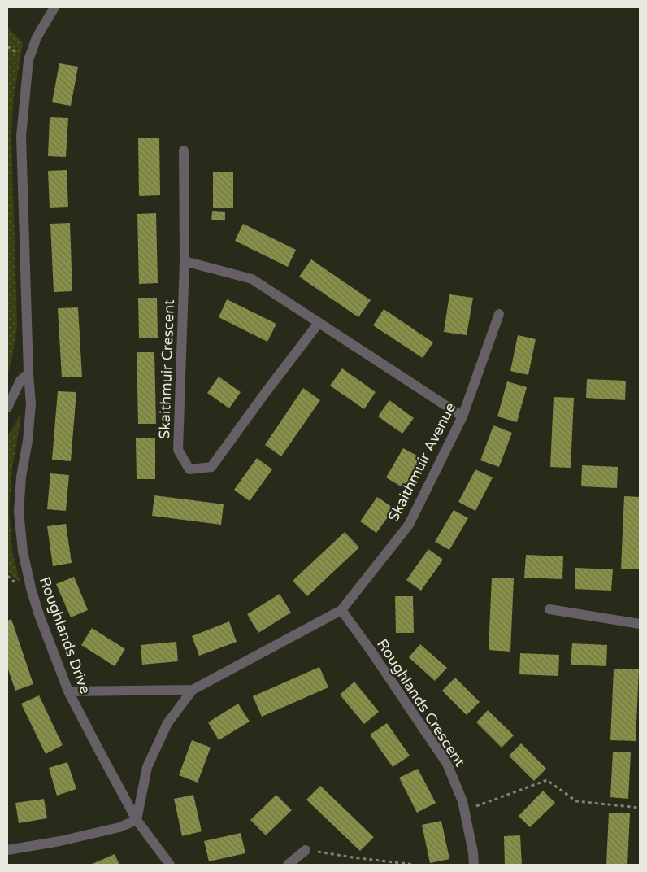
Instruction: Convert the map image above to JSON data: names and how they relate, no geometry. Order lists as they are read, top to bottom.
{
  "streets": {
    "street": [
      "Skaithmuir Crescent",
      "Skaithmuir Avenue",
      "Roughlands Drive",
      "Roughlands Crescent"
    ]
  },
  "crossings": [
    ["Skaithmuir Avenue", "Roughlands Drive"],
    ["Skaithmuir Avenue", "Roughlands Crescent"]
  ]
}
